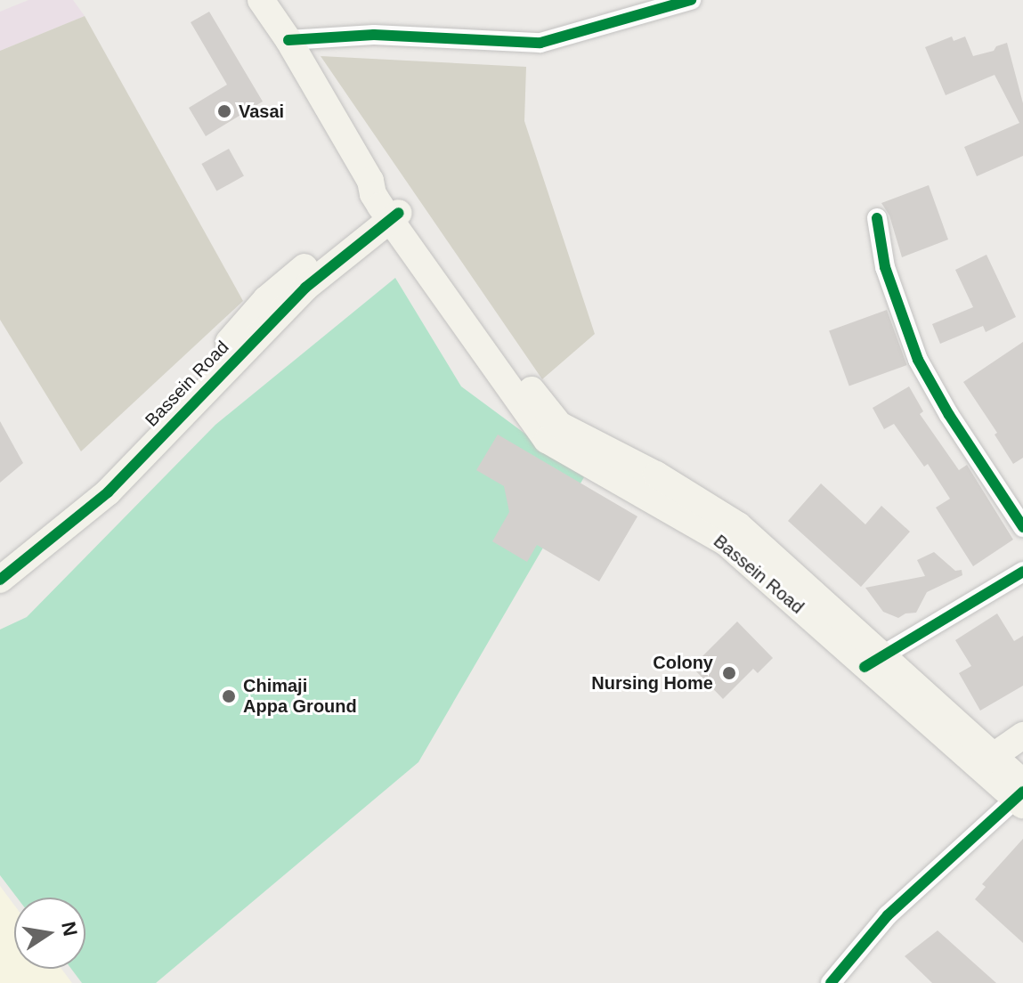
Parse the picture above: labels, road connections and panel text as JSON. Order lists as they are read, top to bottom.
{
  "streets": {
    "street": ["Bassein Road"]
  },
  "places": ["Vasai", "Colony Nursing Home", "Chimaji Appa Ground"],
  "north": "right"
}
